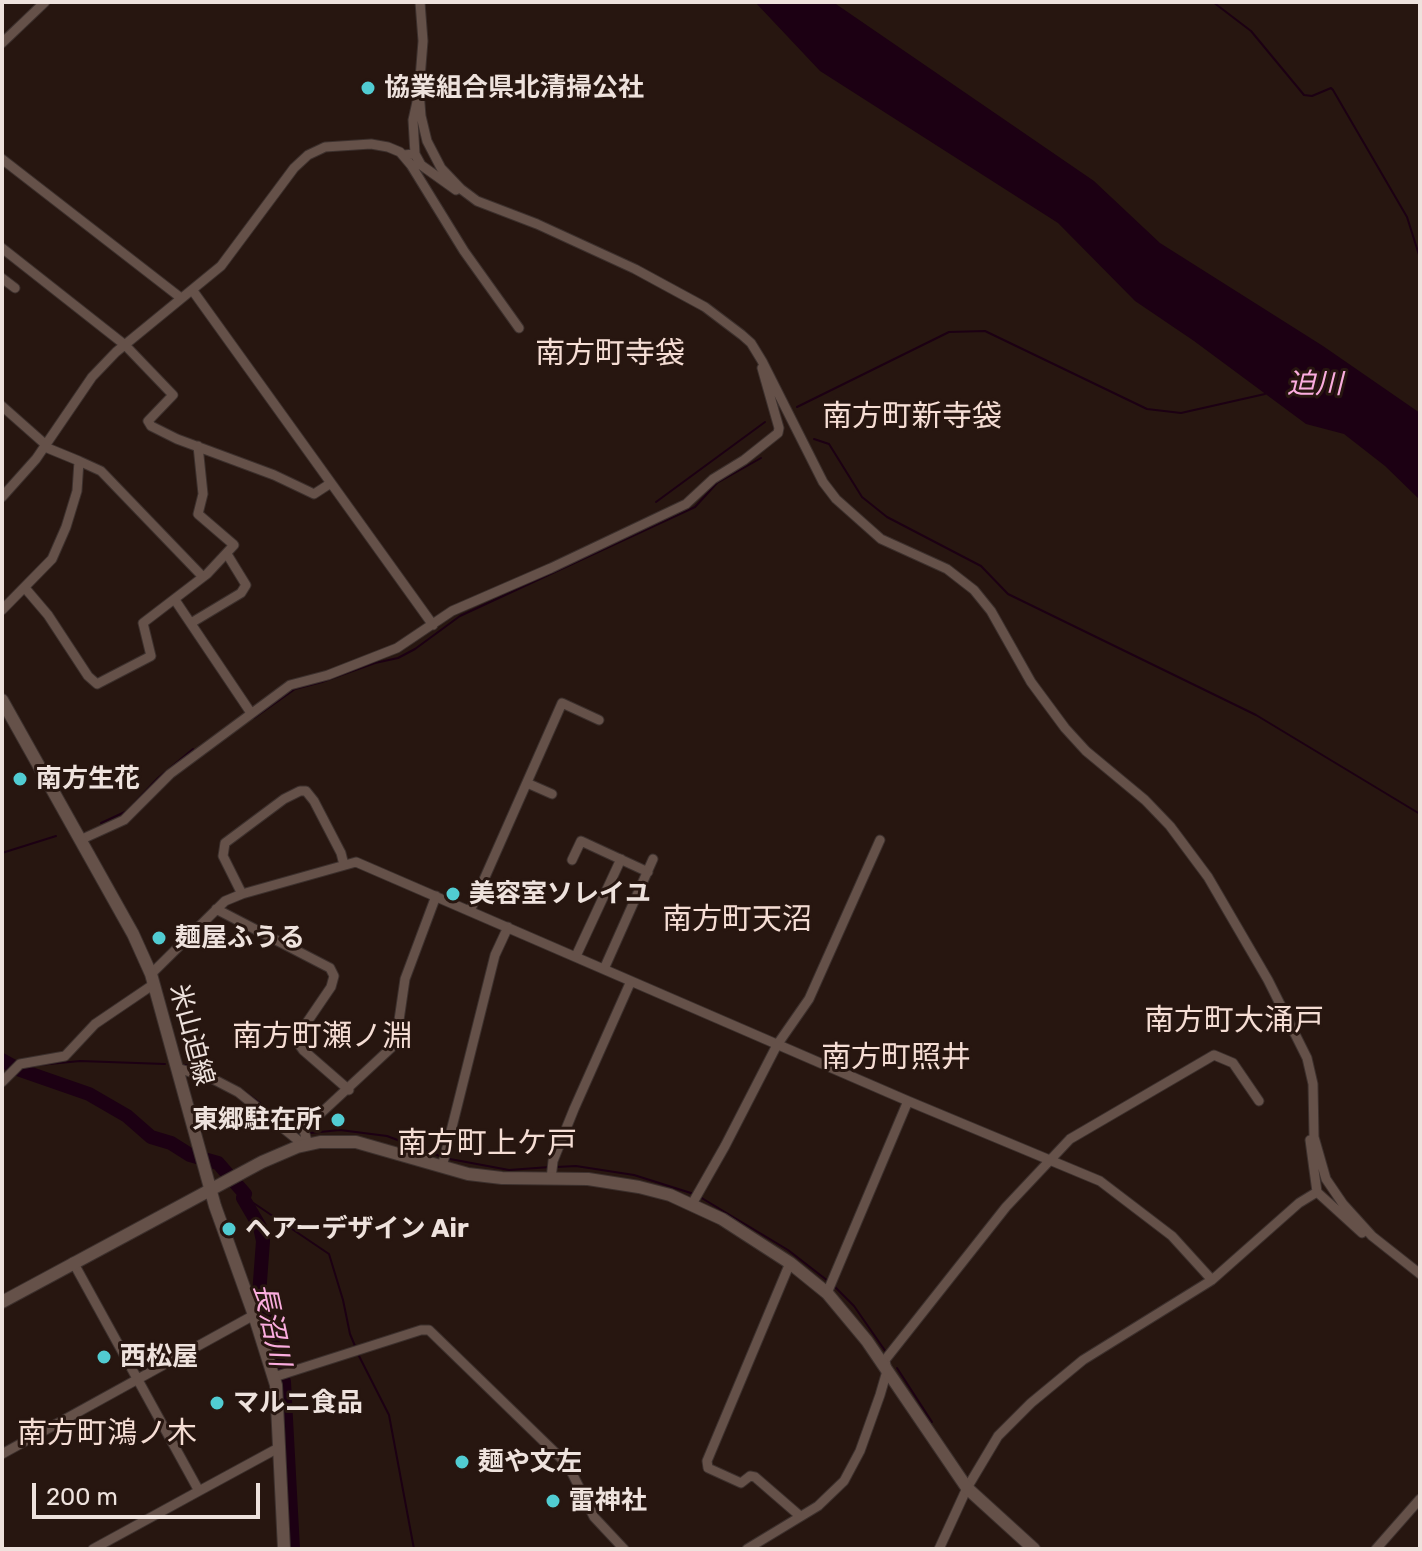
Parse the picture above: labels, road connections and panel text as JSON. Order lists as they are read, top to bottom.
{
  "streets": {
    "street": ["米山迫線"]
  },
  "districts": [
    "南方町寺袋",
    "南方町新寺袋",
    "南方町天沼",
    "南方町大涌戸",
    "南方町瀬ノ淵",
    "南方町照井",
    "南方町上ケ戸",
    "南方町鴻ノ木"
  ],
  "water": ["迫川", "長沼川"],
  "places": [
    "協業組合県北清掃公社",
    "南方生花",
    "美容室ソレイユ",
    "麺屋ふうる",
    "東郷駐在所",
    "ヘアーデザイン Air",
    "西松屋",
    "マルニ食品",
    "麺や文左",
    "雷神社"
  ],
  "scale_bar": "200 m"
}
